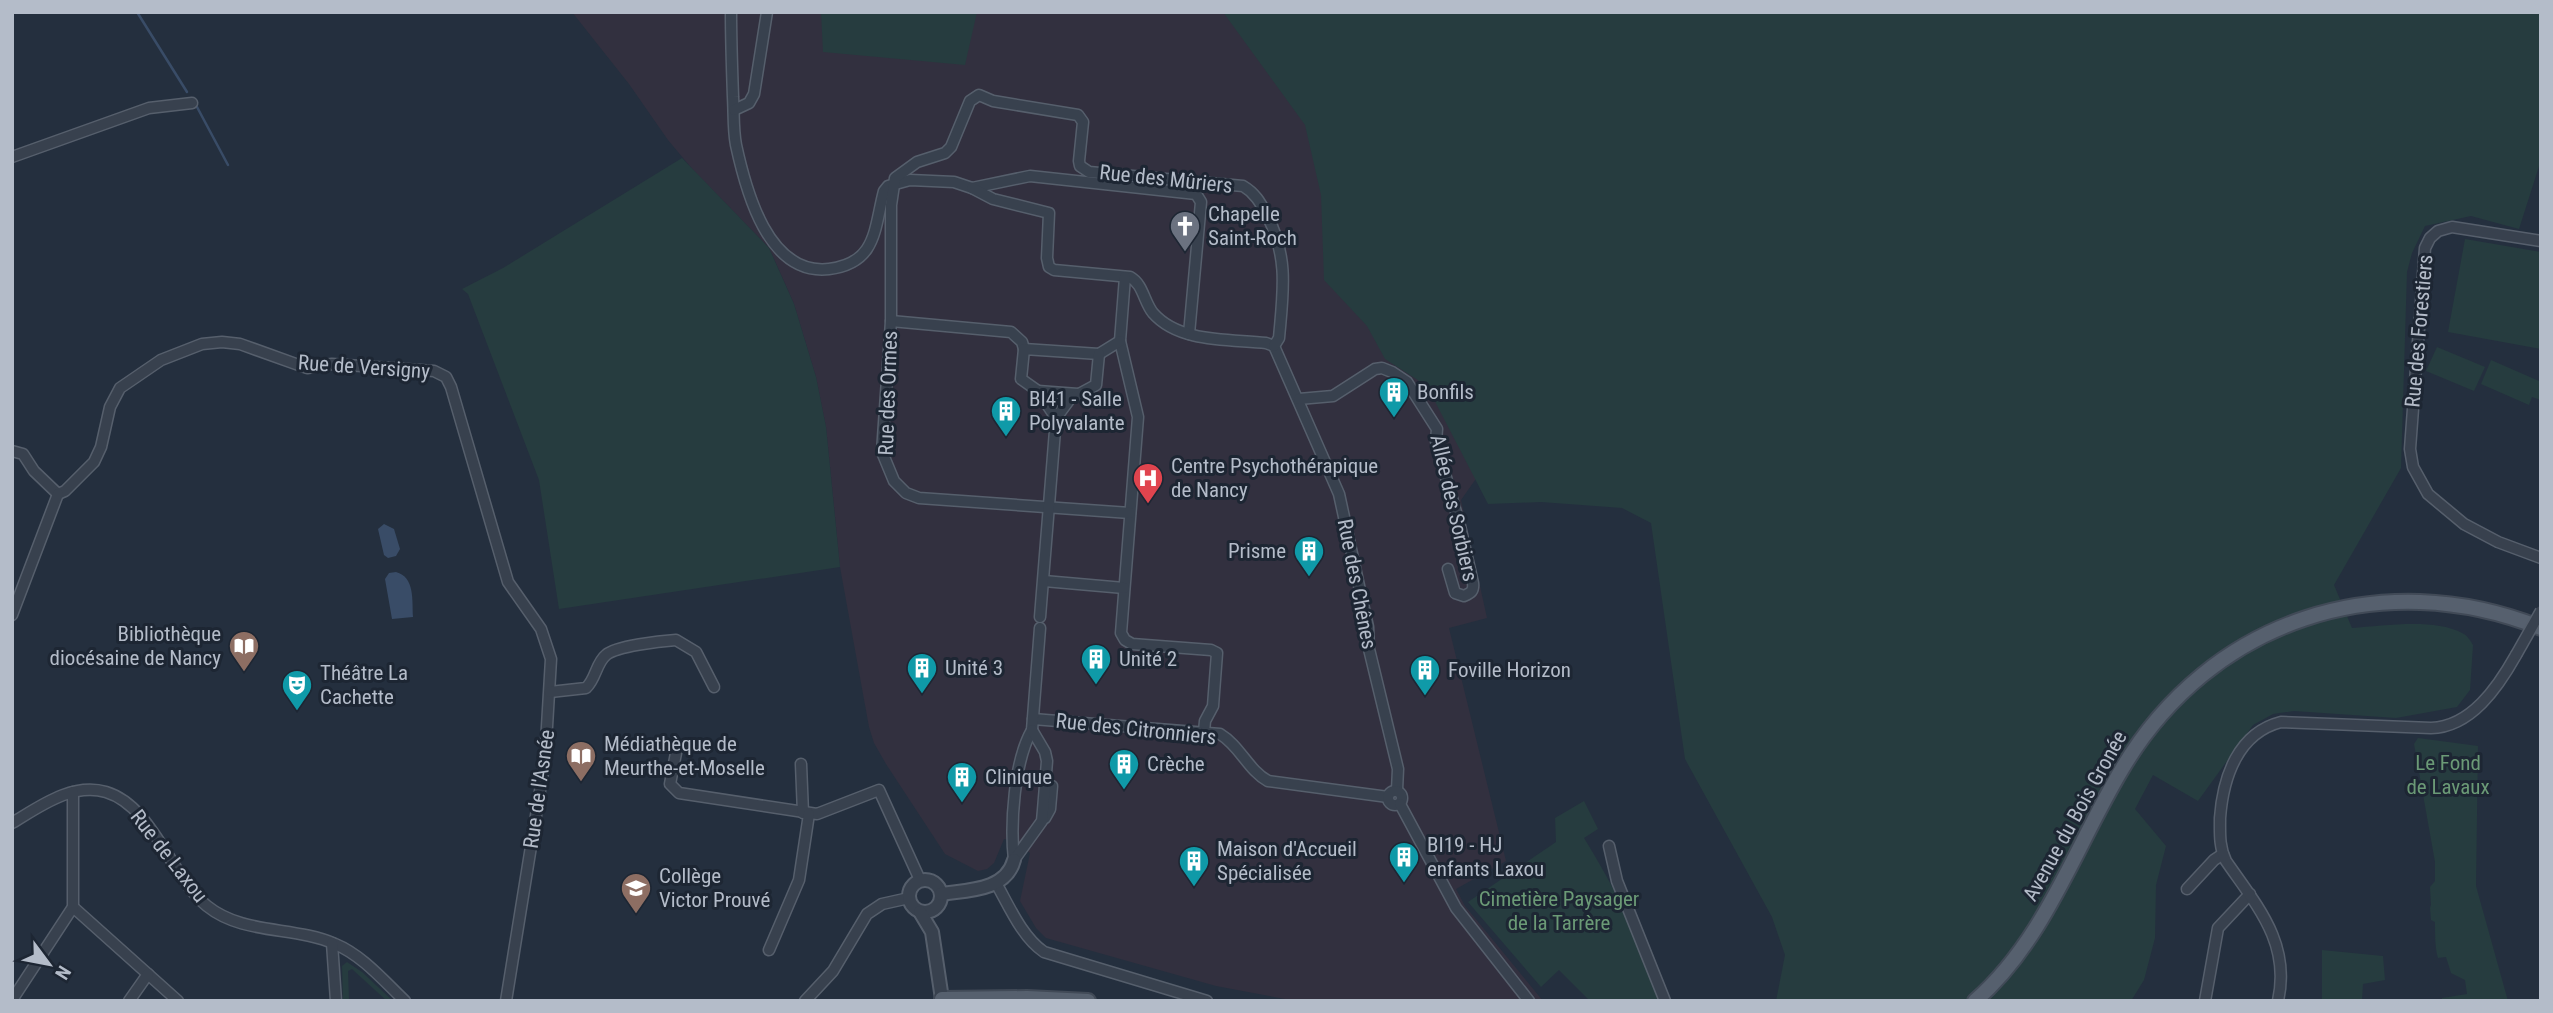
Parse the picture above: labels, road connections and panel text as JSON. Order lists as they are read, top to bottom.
{
  "streets": {
    "main road": ["Avenue du Bois Gronée"],
    "street": [
      "Rue des Mûriers",
      "Rue des Forestiers",
      "Rue de Versigny",
      "Rue des Ormes",
      "Allée des Sorbiers",
      "Rue des Chênes",
      "Rue des Citronniers",
      "Rue de l'Asnée",
      "Rue de Laxou"
    ]
  },
  "crossings": [
    ["Rue des Mûriers", "Rue des Ormes"],
    ["Rue des Mûriers", "Rue des Chênes"],
    ["Rue de Versigny", "Rue de l'Asnée"],
    ["Allée des Sorbiers", "Rue des Chênes"],
    ["Rue des Chênes", "Rue des Citronniers"]
  ],
  "parks": ["Le Fond de Lavaux", "Cimetière Paysager de la Tarrère"],
  "places": {
    "church": ["Chapelle Saint-Roch"],
    "building": [
      "Bonfils",
      "BI41 - Salle Polyvalante",
      "Prisme",
      "Unité 2",
      "Unité 3",
      "Foville Horizon",
      "Crèche",
      "Clinique",
      "BI19 - HJ enfants Laxou",
      "Maison d'Accueil Spécialisée"
    ],
    "hospital": ["Centre Psychothérapique de Nancy"],
    "library": ["Bibliothèque diocésaine de Nancy", "Médiathèque de Meurthe-et-Moselle"],
    "theatre": ["Théâtre La Cachette"],
    "school or university": ["Collège Victor Prouvé"]
  },
  "north": "bottom right"
}
